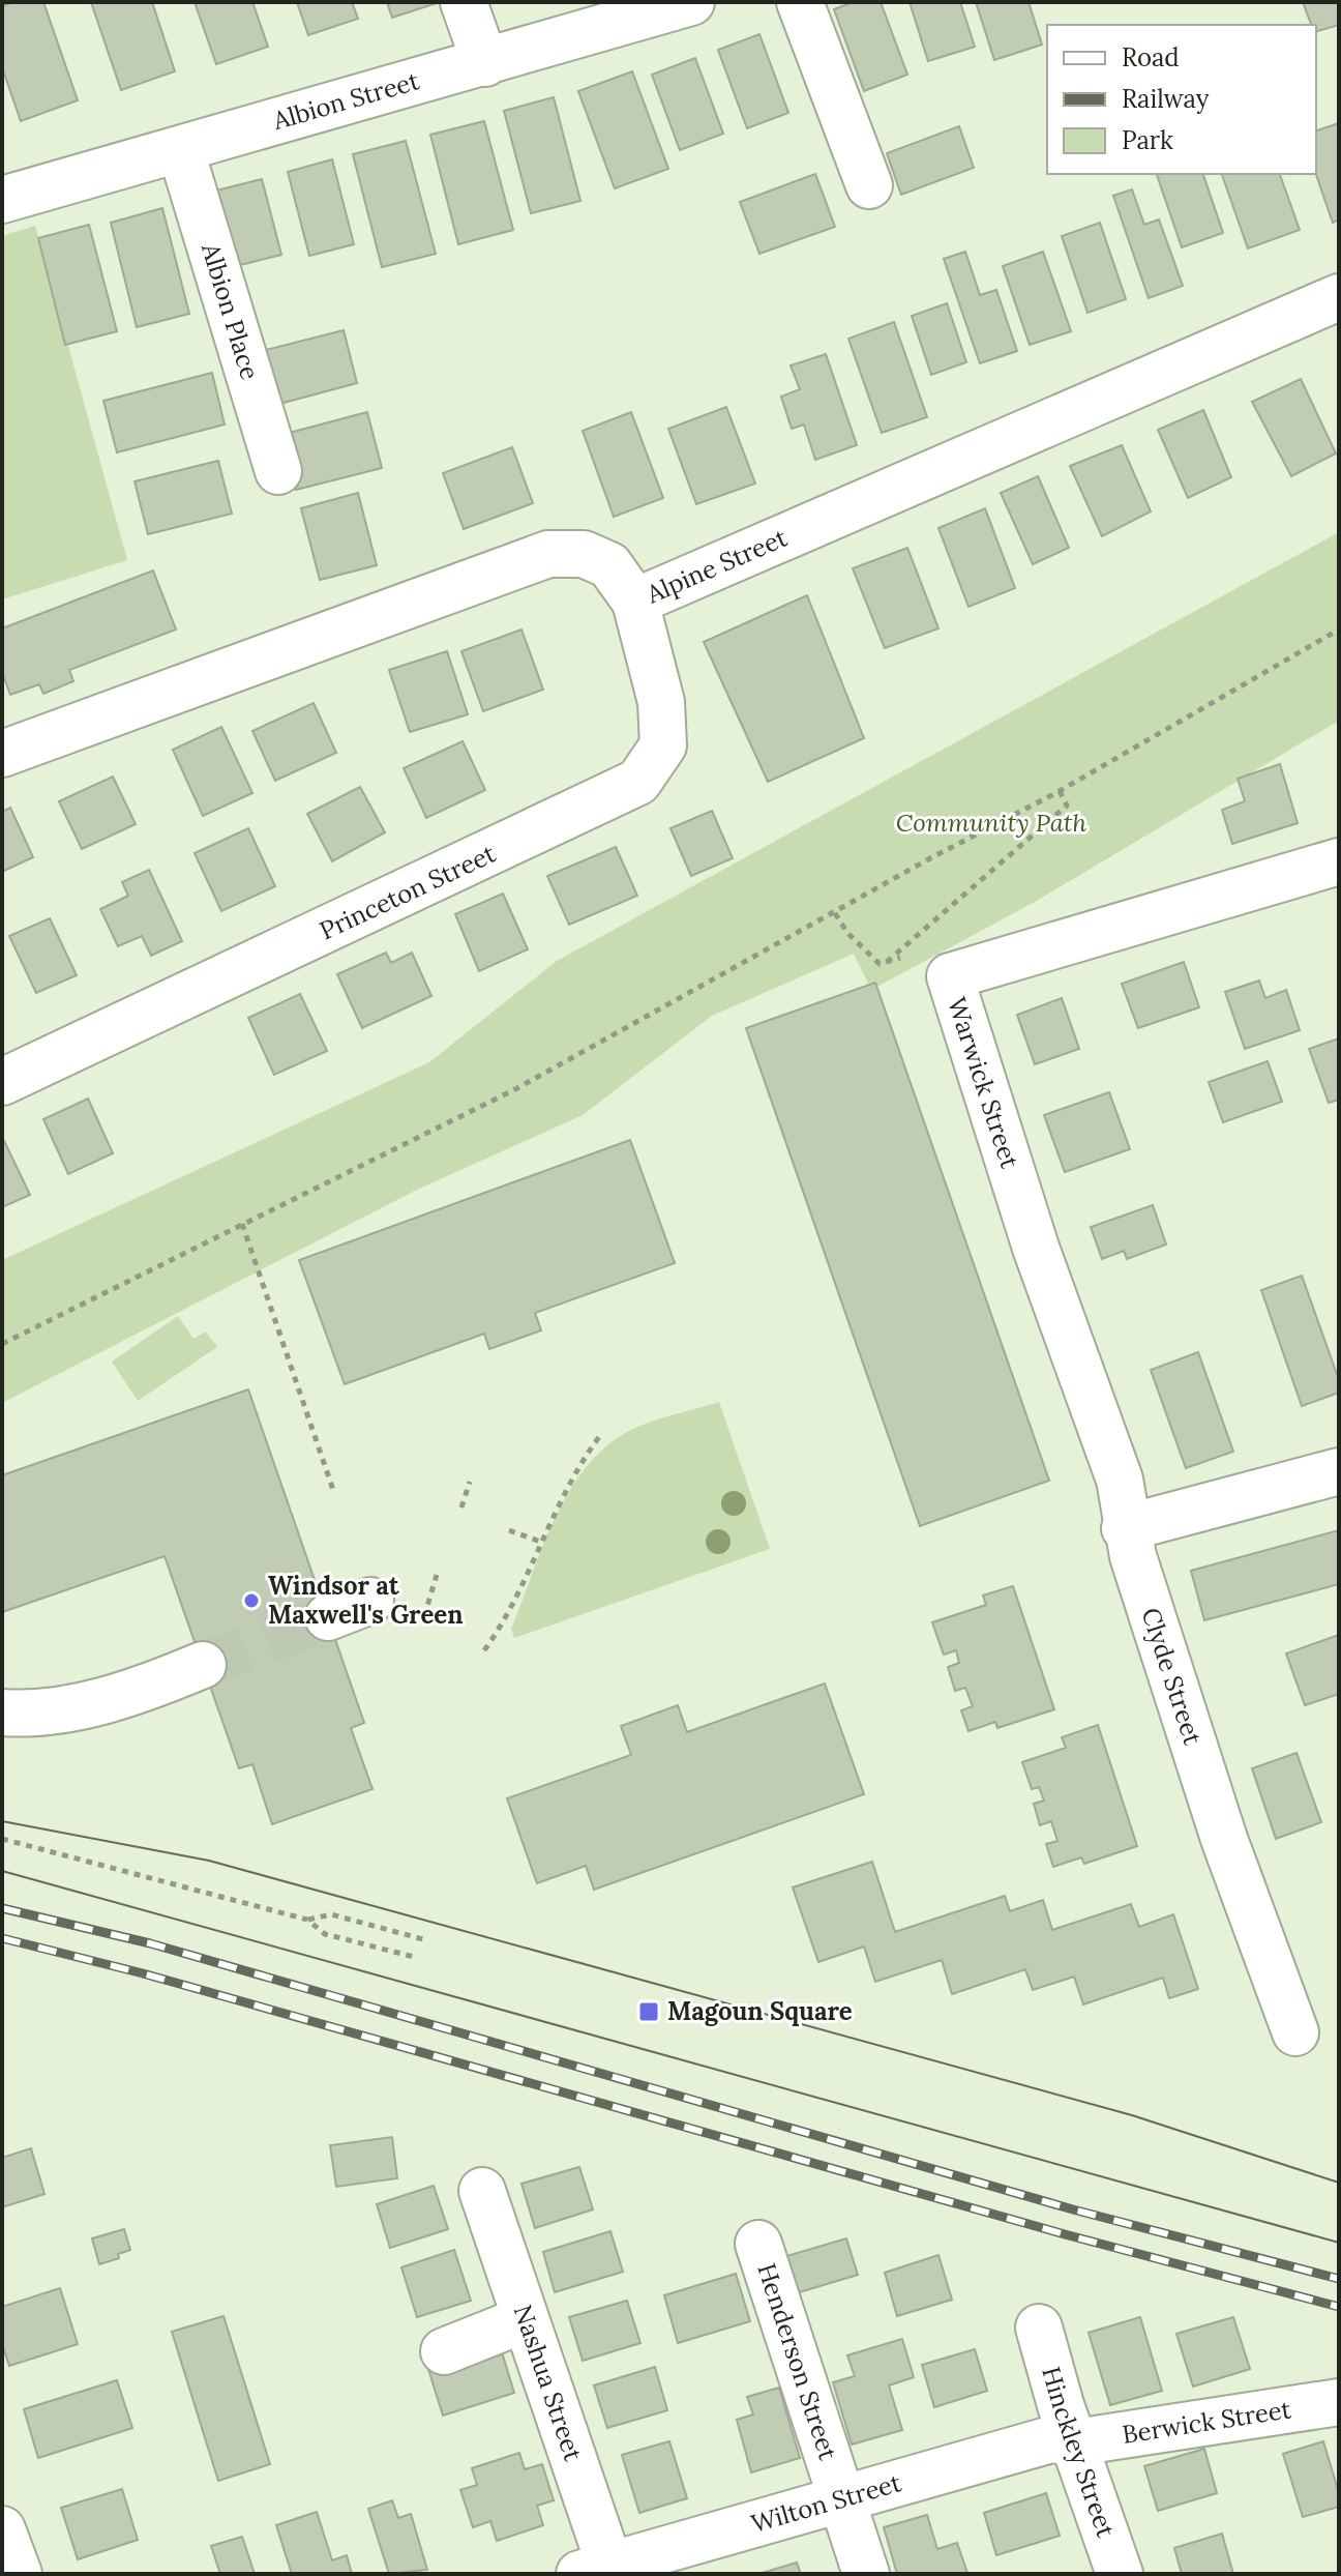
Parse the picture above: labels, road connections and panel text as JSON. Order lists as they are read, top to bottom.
{
  "streets": {
    "street": [
      "Albion Street",
      "Albion Place",
      "Alpine Street",
      "Princeton Street",
      "Warwick Street",
      "Clyde Street",
      "Henderson Street",
      "Nashua Street",
      "Berwick Street",
      "Hinckley Street",
      "Wilton Street"
    ]
  },
  "crossings": [
    ["Albion Street", "Albion Place"],
    ["Alpine Street", "Princeton Street"],
    ["Warwick Street", "Clyde Street"],
    ["Henderson Street", "Wilton Street"],
    ["Nashua Street", "Wilton Street"],
    ["Berwick Street", "Hinckley Street"],
    ["Berwick Street", "Wilton Street"],
    ["Hinckley Street", "Wilton Street"]
  ],
  "parks": ["Community Path"],
  "places": {
    "other": ["Windsor at Maxwell's Green"],
    "transit": ["Magoun Square"]
  },
  "legend": ["Road", "Railway", "Park"]
}
